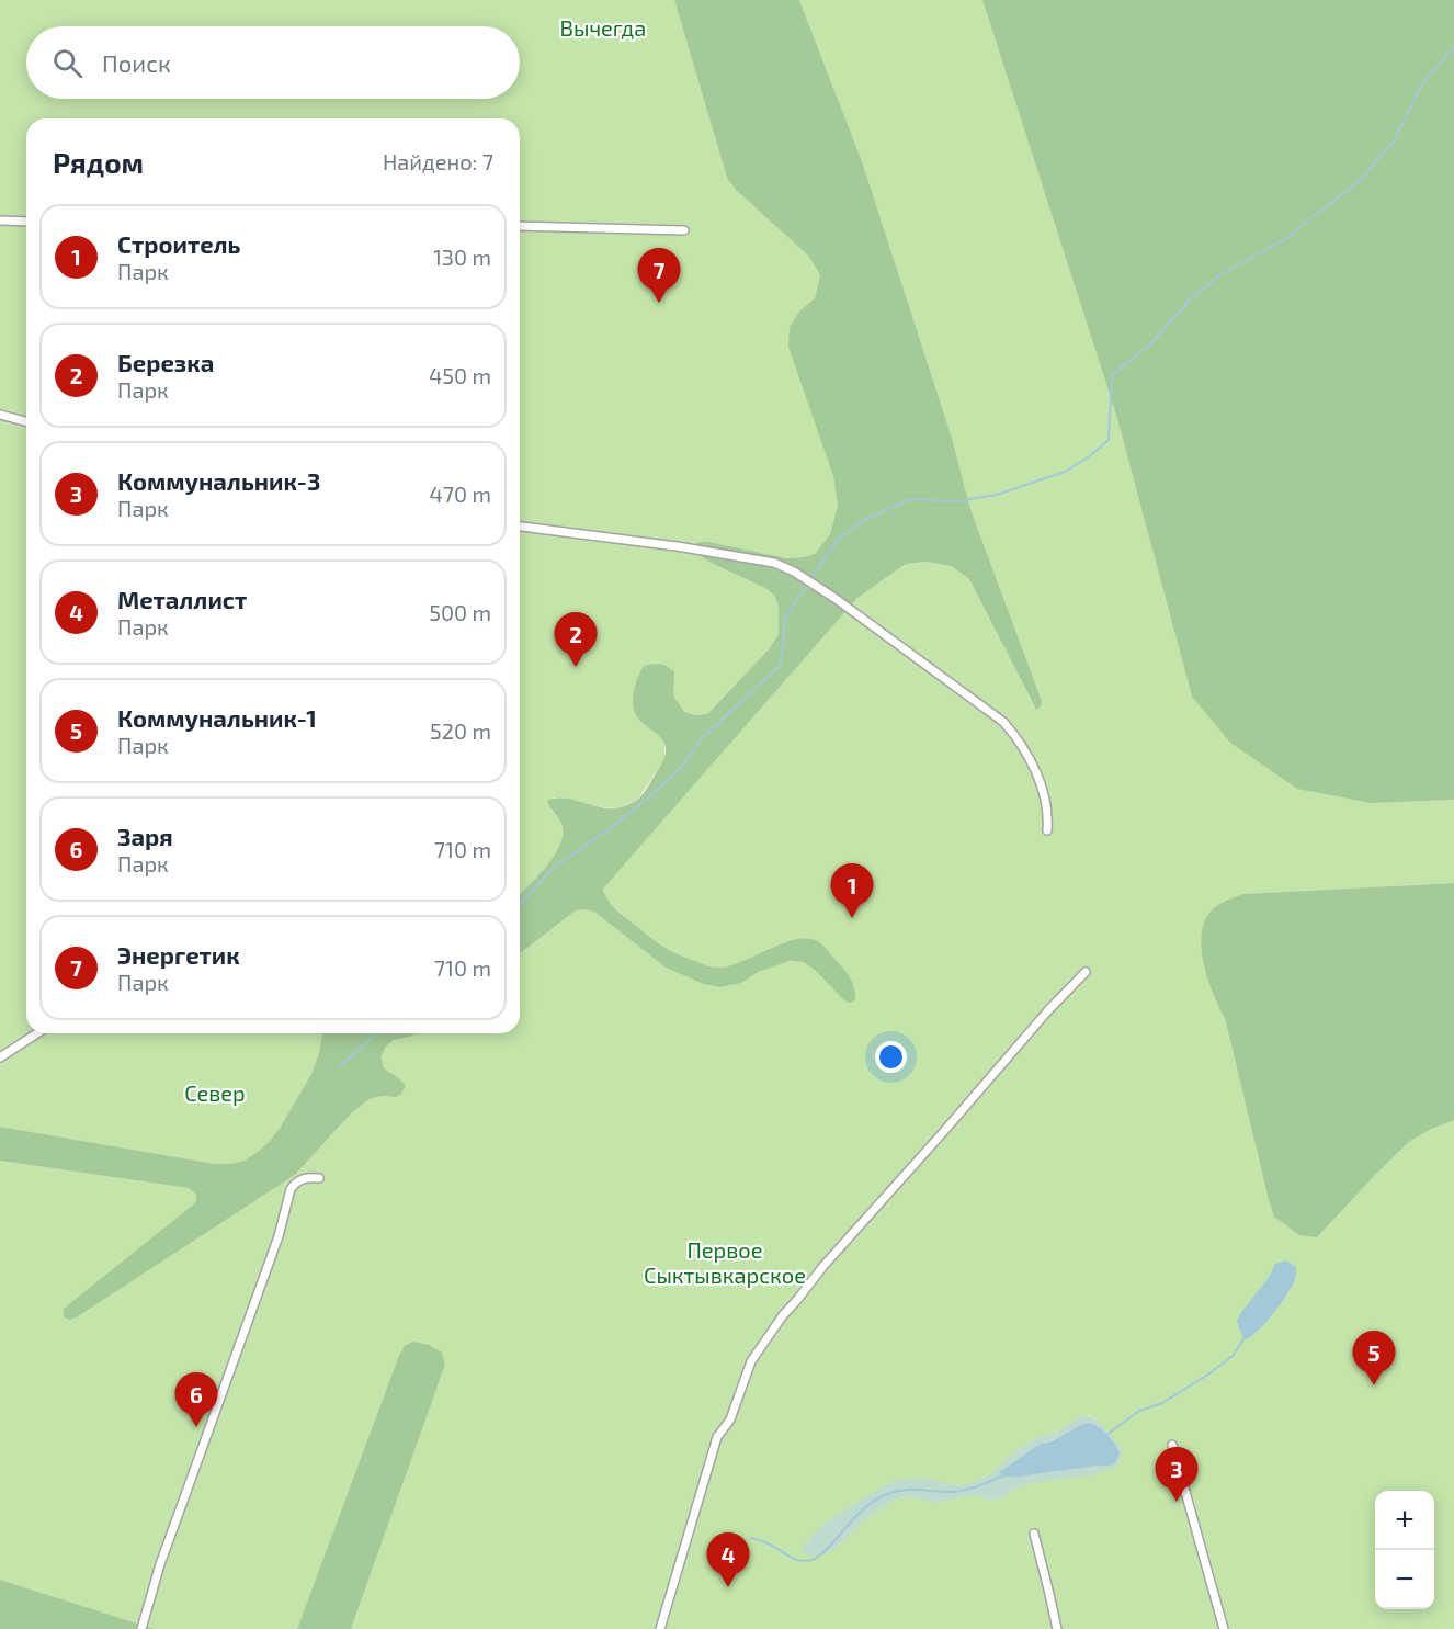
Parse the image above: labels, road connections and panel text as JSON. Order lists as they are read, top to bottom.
{
  "parks": ["Вычегда", "Север", "Первое Сыктывкарское"],
  "page": {
    "search": "Поиск",
    "heading": ["Рядом", "Найдено: 7"],
    "list": [
      {
        "mark": "1",
        "name": "Строитель",
        "note": "Парк",
        "value": "130 m"
      },
      {
        "mark": "2",
        "name": "Березка",
        "note": "Парк",
        "value": "450 m"
      },
      {
        "mark": "3",
        "name": "Коммунальник-3",
        "note": "Парк",
        "value": "470 m"
      },
      {
        "mark": "4",
        "name": "Металлист",
        "note": "Парк",
        "value": "500 m"
      },
      {
        "mark": "5",
        "name": "Коммунальник-1",
        "note": "Парк",
        "value": "520 m"
      },
      {
        "mark": "6",
        "name": "Заря",
        "note": "Парк",
        "value": "710 m"
      },
      {
        "mark": "7",
        "name": "Энергетик",
        "note": "Парк",
        "value": "710 m"
      }
    ],
    "pins": [
      "7",
      "2",
      "1",
      "5",
      "6",
      "3",
      "4"
    ],
    "map_buttons": ["+", "−"]
  }
}
